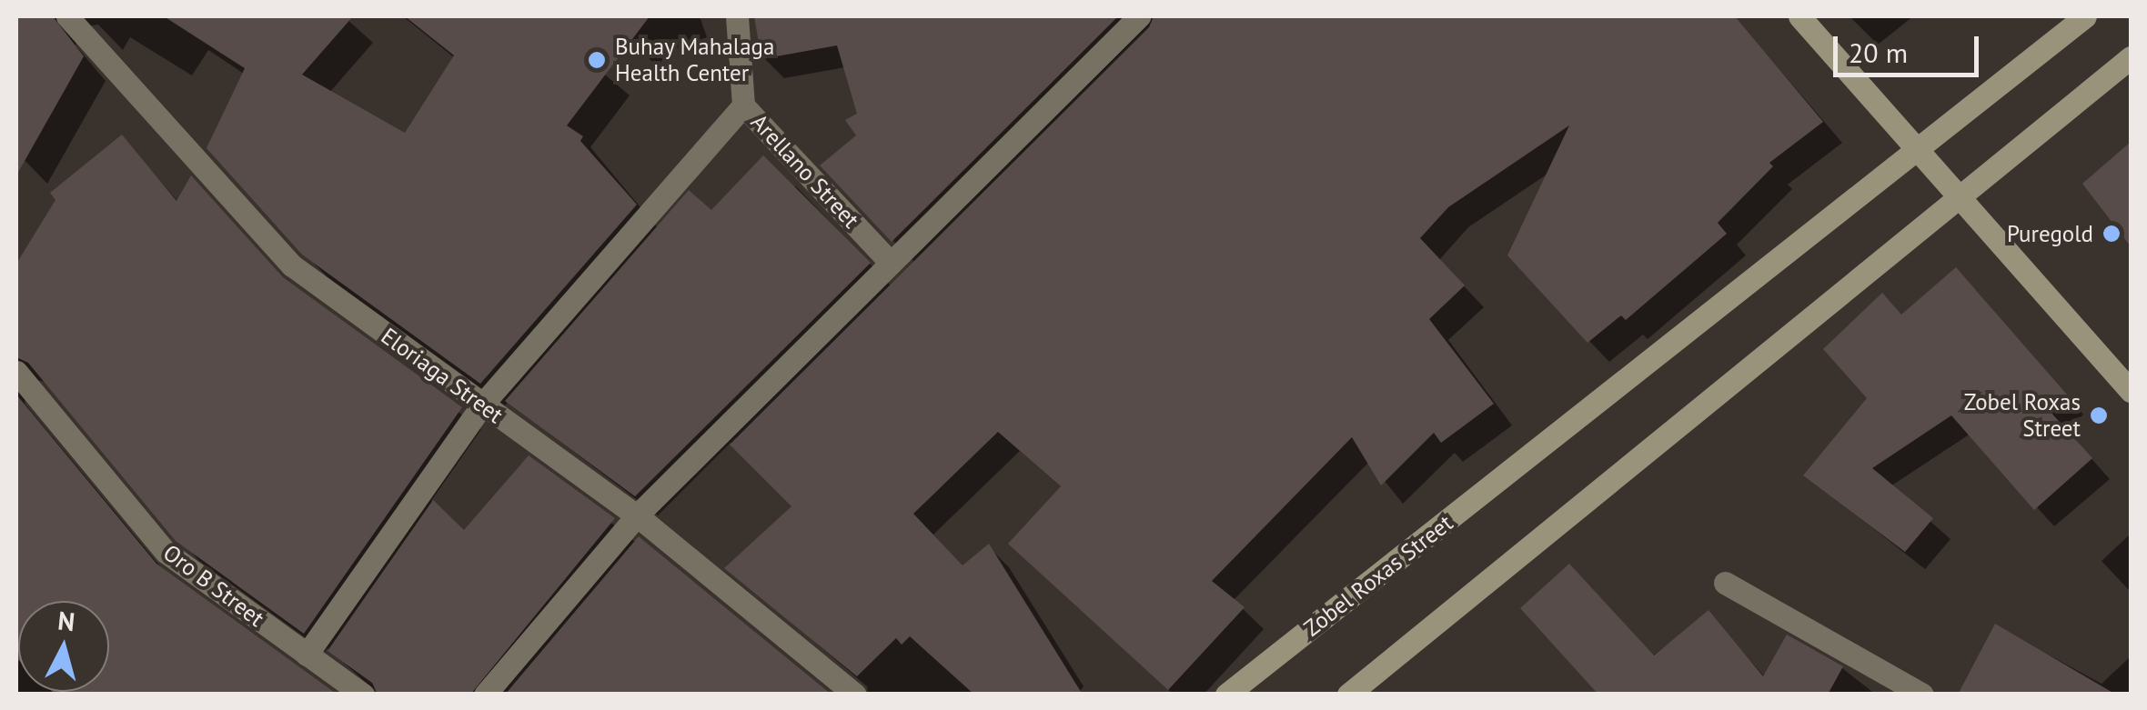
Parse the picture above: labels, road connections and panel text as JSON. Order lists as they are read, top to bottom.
{
  "streets": {
    "main road": ["Zobel Roxas Street"],
    "street": ["Arellano Street", "Eloriaga Street", "Oro B Street"]
  },
  "places": ["Buhay Mahalaga Health Center", "Puregold", "Zobel Roxas Street"],
  "scale_bar": "20 m",
  "north": "top"
}
